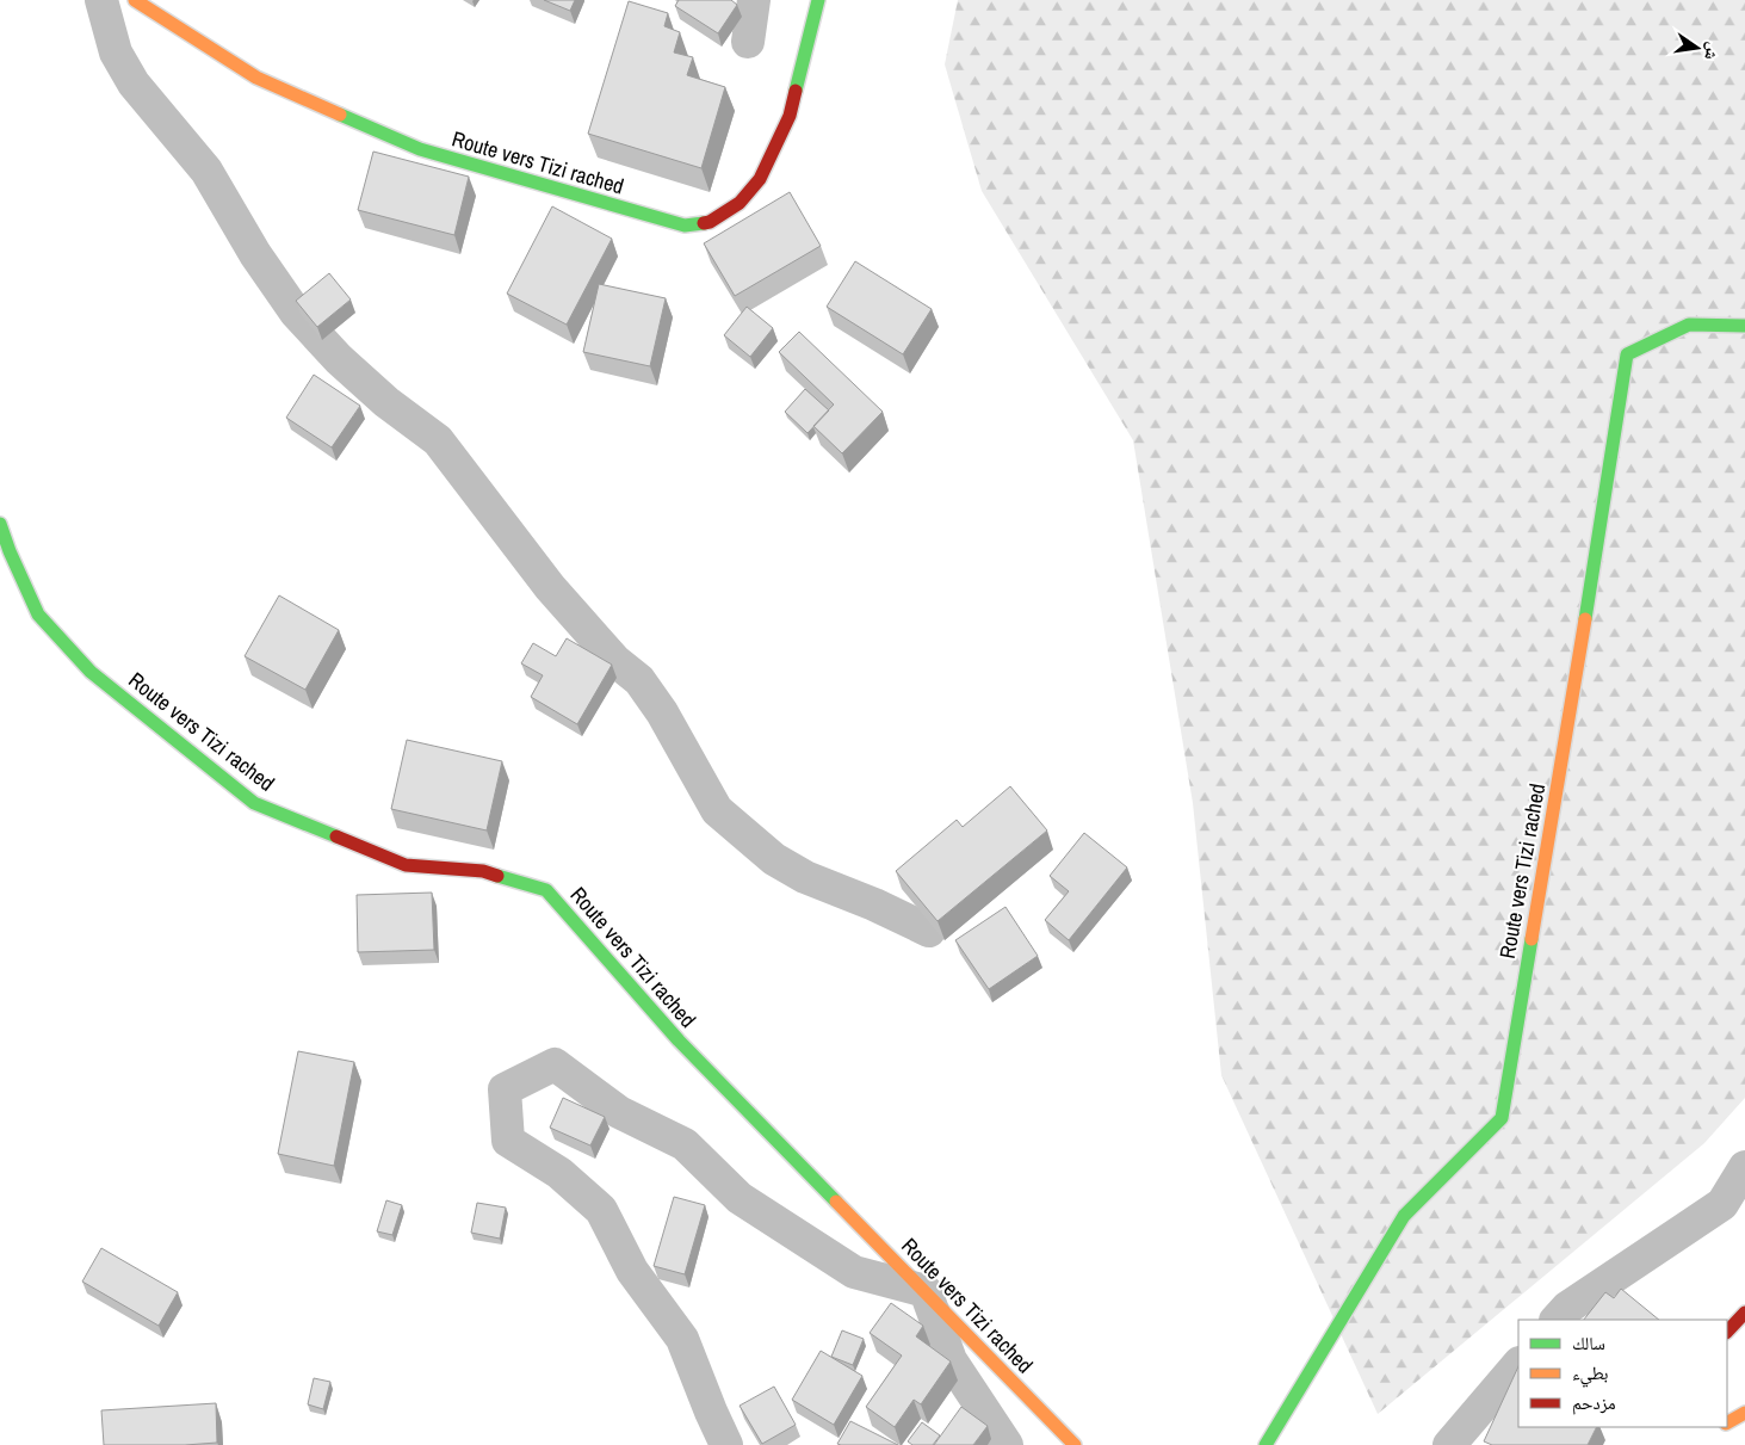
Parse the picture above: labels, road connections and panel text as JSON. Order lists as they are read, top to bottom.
{
  "streets": {
    "main road": ["Route vers Tizi rached"]
  },
  "legend": ["سالك", "بطيء", "مزدحم"],
  "north": "right"
}
